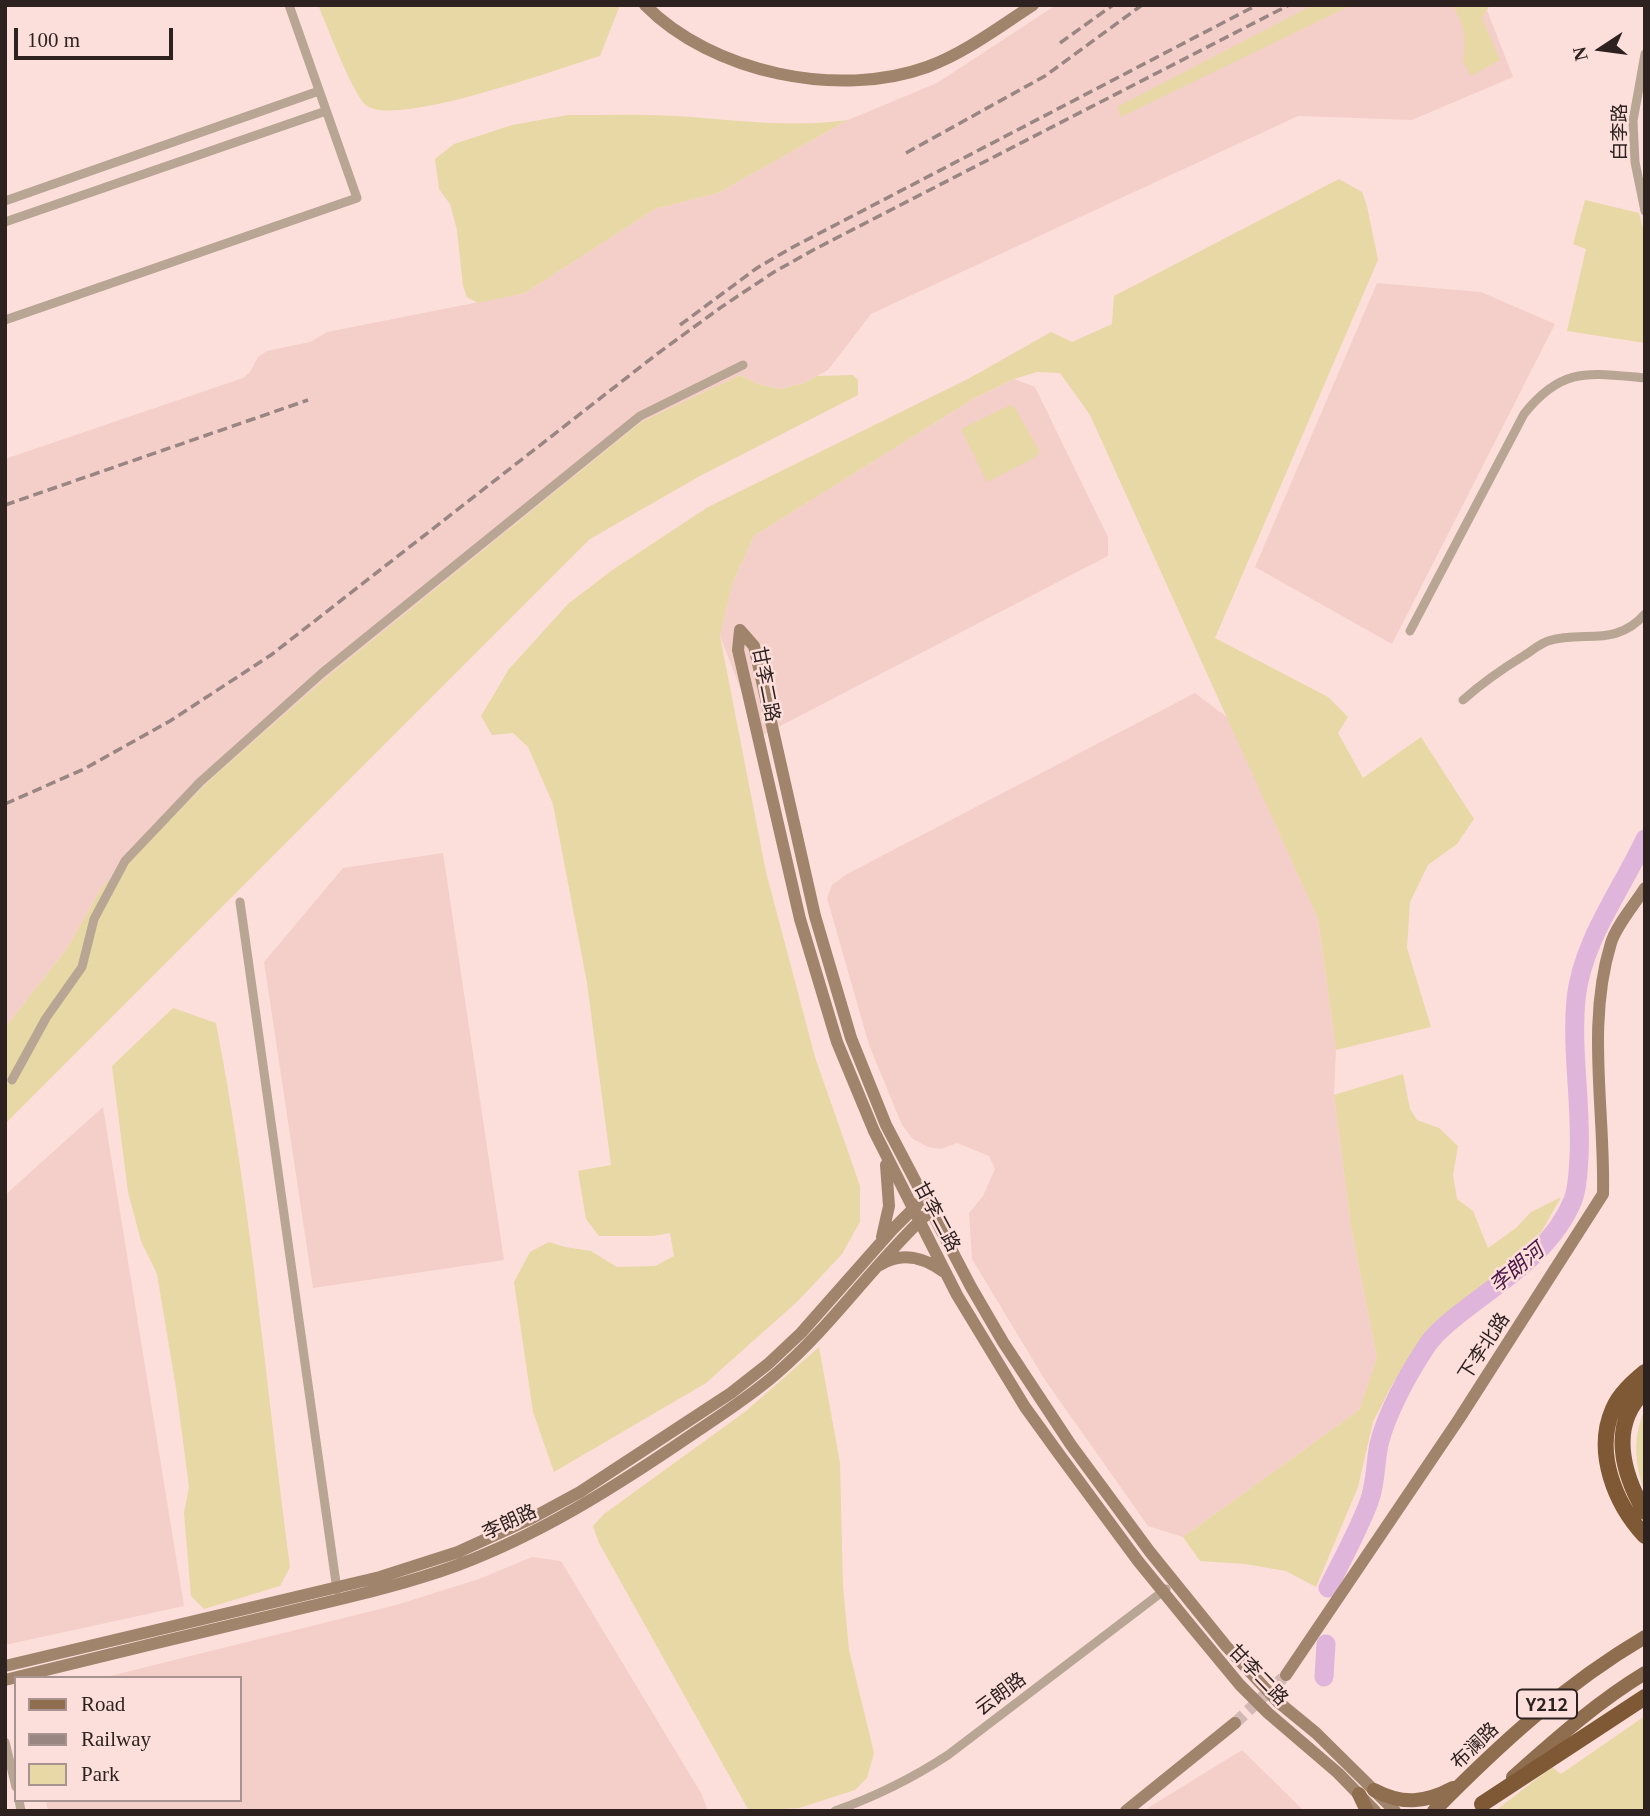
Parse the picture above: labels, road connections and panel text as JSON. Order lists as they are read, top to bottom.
{
  "streets": {
    "main road": ["Y212", "布澜路"],
    "street": [
      "白李路",
      "甘李二路",
      "下李北路",
      "李朗路",
      "云朗路"
    ]
  },
  "crossings": [
    ["甘李二路", "李朗路"],
    ["甘李二路", "云朗路"]
  ],
  "water": ["李朗河"],
  "legend": ["Road", "Railway", "Park"],
  "scale_bar": "100 m",
  "north": "left"
}
